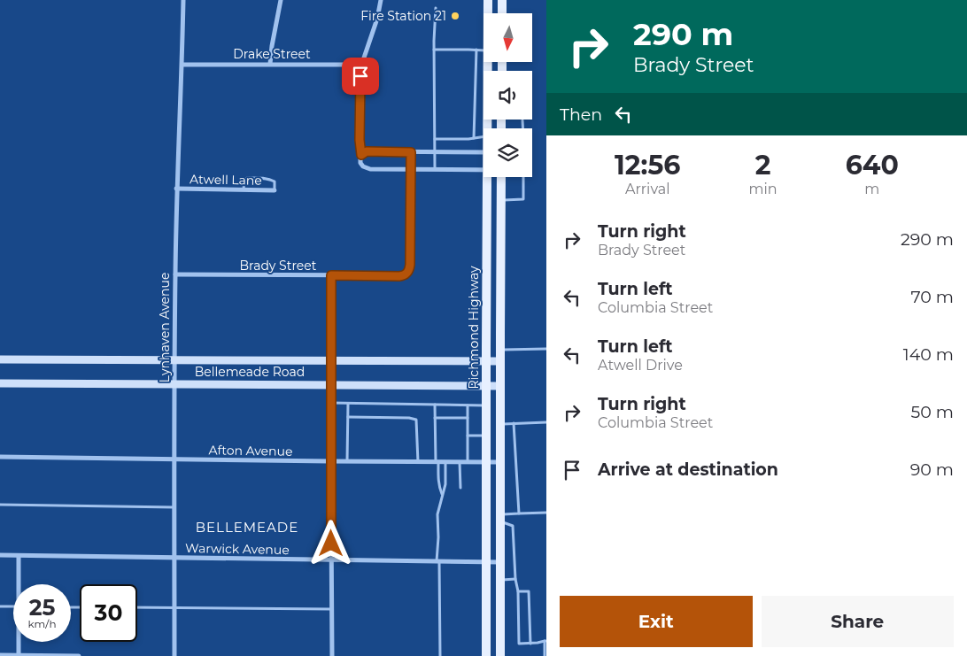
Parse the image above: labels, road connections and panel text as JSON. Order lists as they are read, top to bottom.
{
  "streets": {
    "main road": ["Richmond Highway", "Bellemeade Road"],
    "street": [
      "Drake Street",
      "Atwell Lane",
      "Brady Street",
      "Lynhaven Avenue",
      "Afton Avenue",
      "Warwick Avenue"
    ]
  },
  "crossings": [
    ["Drake Street", "Lynhaven Avenue"],
    ["Atwell Lane", "Lynhaven Avenue"],
    ["Brady Street", "Lynhaven Avenue"],
    ["Lynhaven Avenue", "Bellemeade Road"],
    ["Lynhaven Avenue", "Afton Avenue"],
    ["Lynhaven Avenue", "Warwick Avenue"],
    ["Richmond Highway", "Bellemeade Road"],
    ["Richmond Highway", "Afton Avenue"],
    ["Richmond Highway", "Warwick Avenue"]
  ],
  "districts": ["BELLEMEADE"],
  "places": ["Fire Station 21"],
  "north": "bottom",
  "page": {
    "turn": ["290 m", "Brady Street"],
    "then": "Then",
    "eta": [
      "12:56",
      "Arrival",
      "2",
      "min",
      "640",
      "m"
    ],
    "list": [
      {
        "name": "Turn right",
        "note": "Brady Street",
        "value": "290 m"
      },
      {
        "name": "Turn left",
        "note": "Columbia Street",
        "value": "70 m"
      },
      {
        "name": "Turn left",
        "note": "Atwell Drive",
        "value": "140 m"
      },
      {
        "name": "Turn right",
        "note": "Columbia Street",
        "value": "50 m"
      },
      {
        "name": "Arrive at destination",
        "value": "90 m"
      }
    ],
    "speed": "25 km/h",
    "limit": "30",
    "buttons": ["Exit", "Share"]
  }
}
